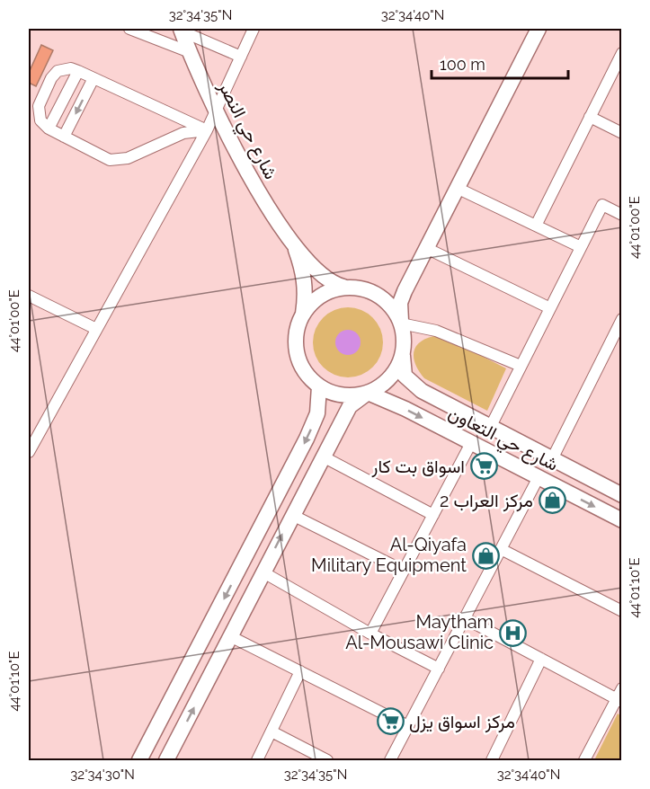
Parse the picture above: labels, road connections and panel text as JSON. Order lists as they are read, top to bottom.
{
  "streets": {
    "main road": ["شارع حي النصر", "شارع حي التعاون"]
  },
  "places": {
    "supermarket": ["اسواق بت كار", "مركز اسواق يزل"],
    "shop": ["مركز العراب 2", "Al-Qiyafa Military Equipment"],
    "hospital": ["Maytham Al-Mousawi Clinic"]
  },
  "scale_bar": "100 m",
  "coordinates": [
    "32°34'35\"N",
    "32°34'40\"N",
    "44°01'00\"E",
    "44°01'10\"E",
    "32°34'30\"N"
  ]
}
